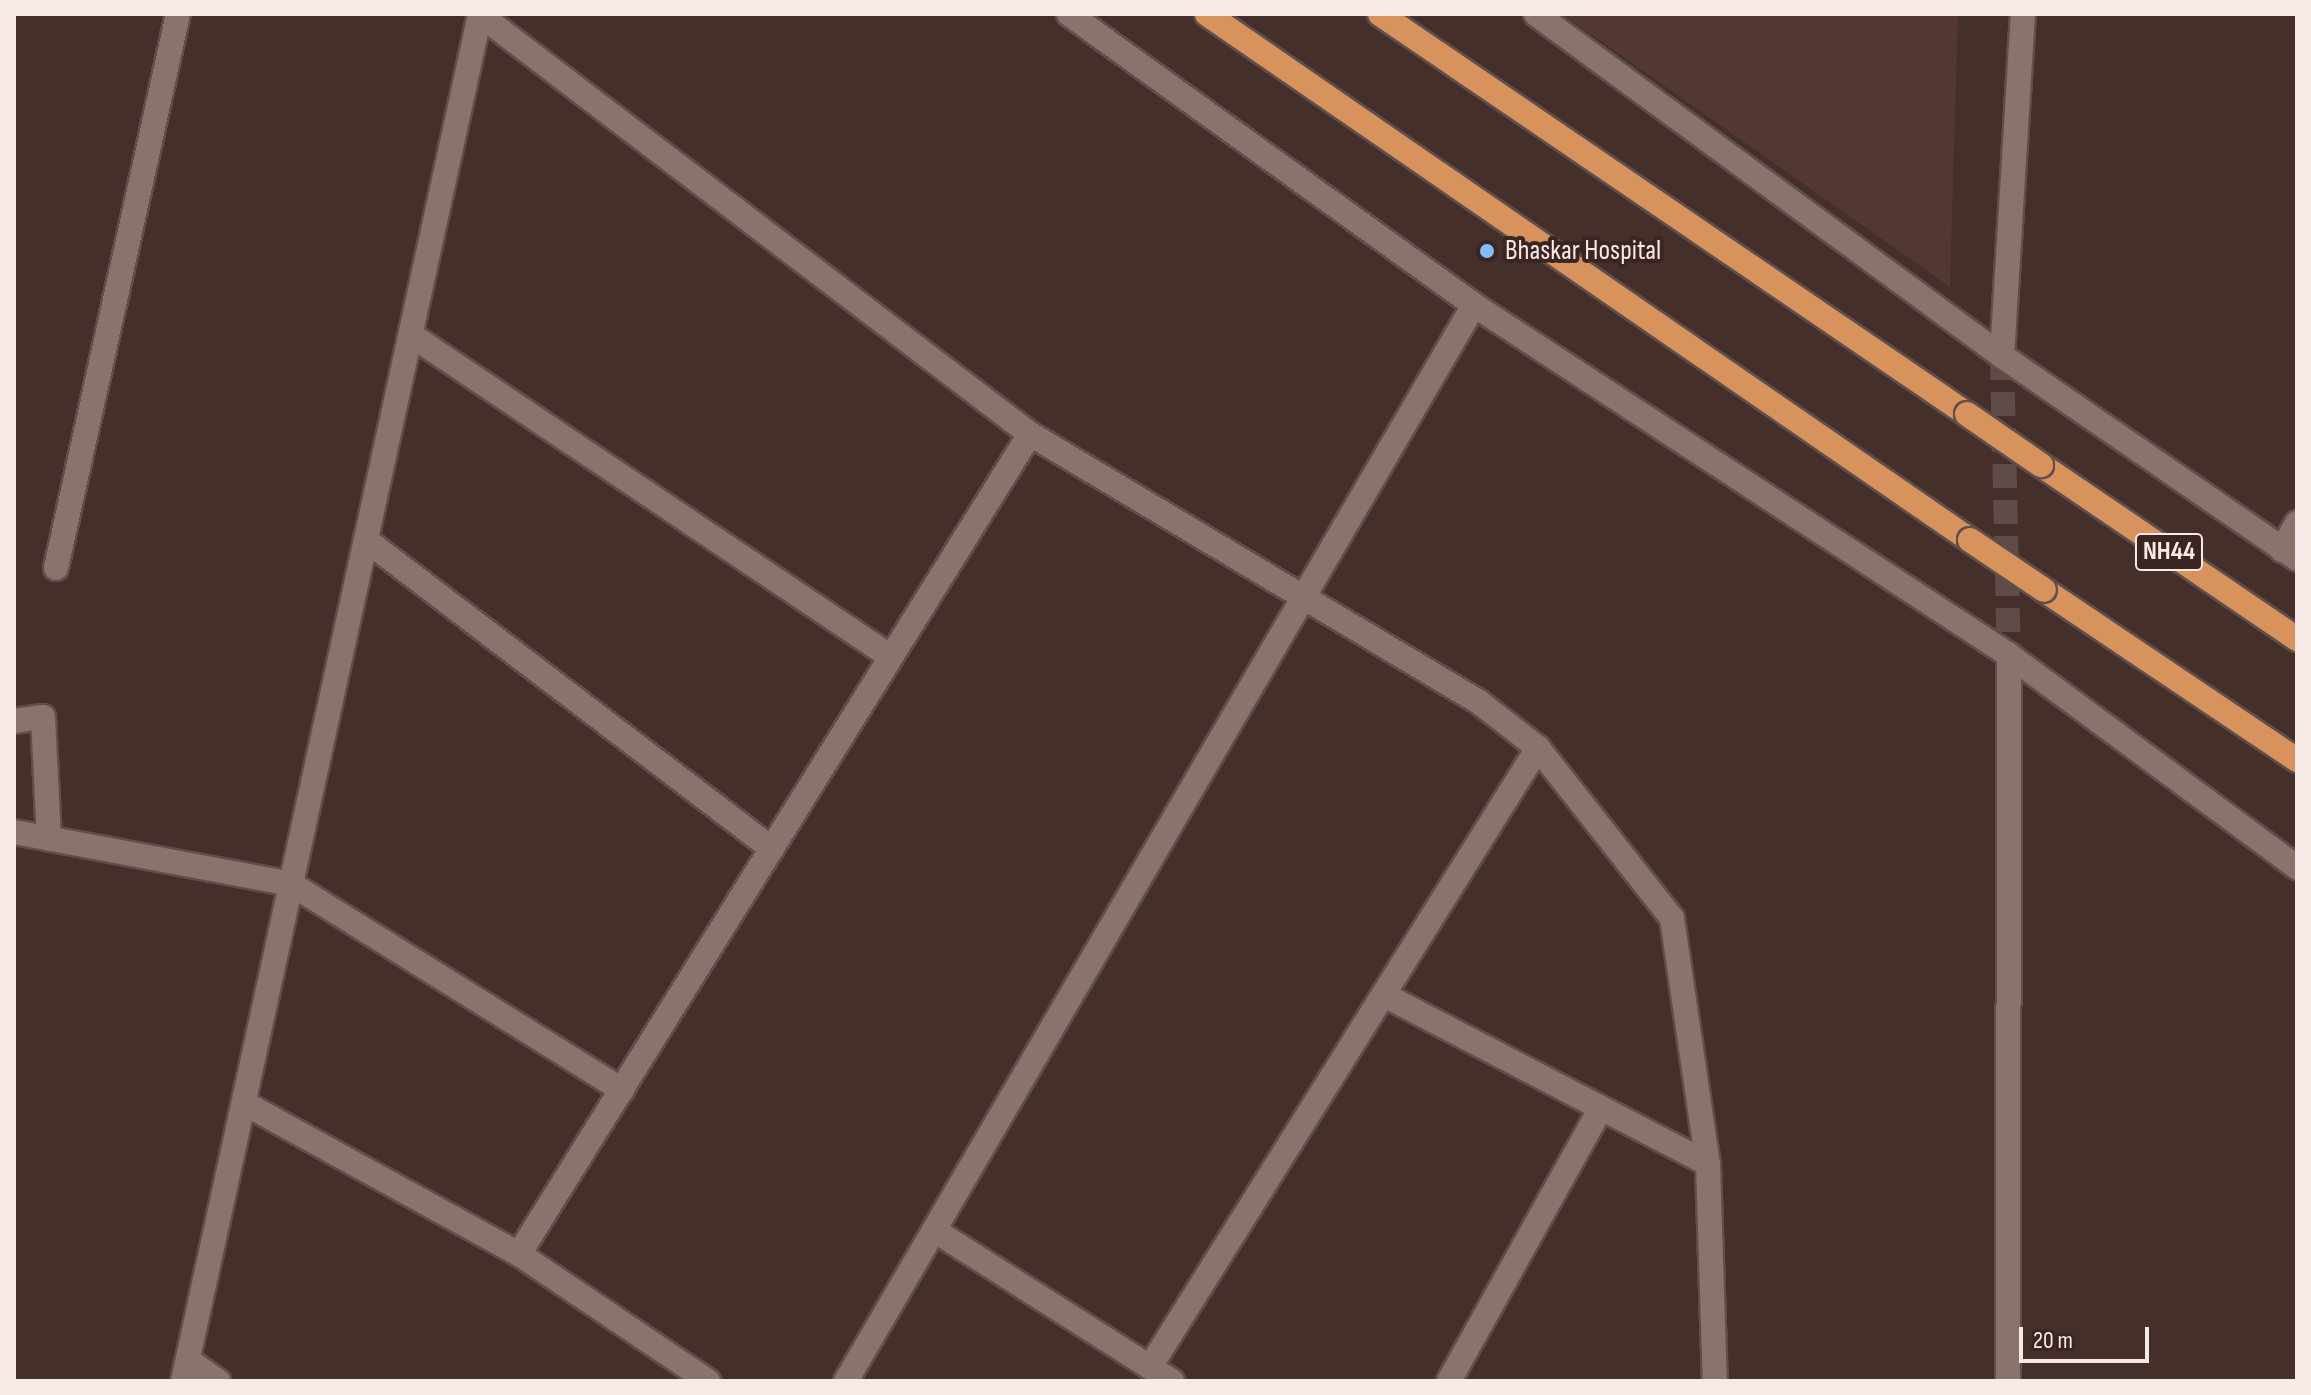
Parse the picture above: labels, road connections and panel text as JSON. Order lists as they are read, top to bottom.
{
  "streets": {
    "highway": ["NH44"]
  },
  "places": ["Bhaskar Hospital"],
  "scale_bar": "20 m"
}
